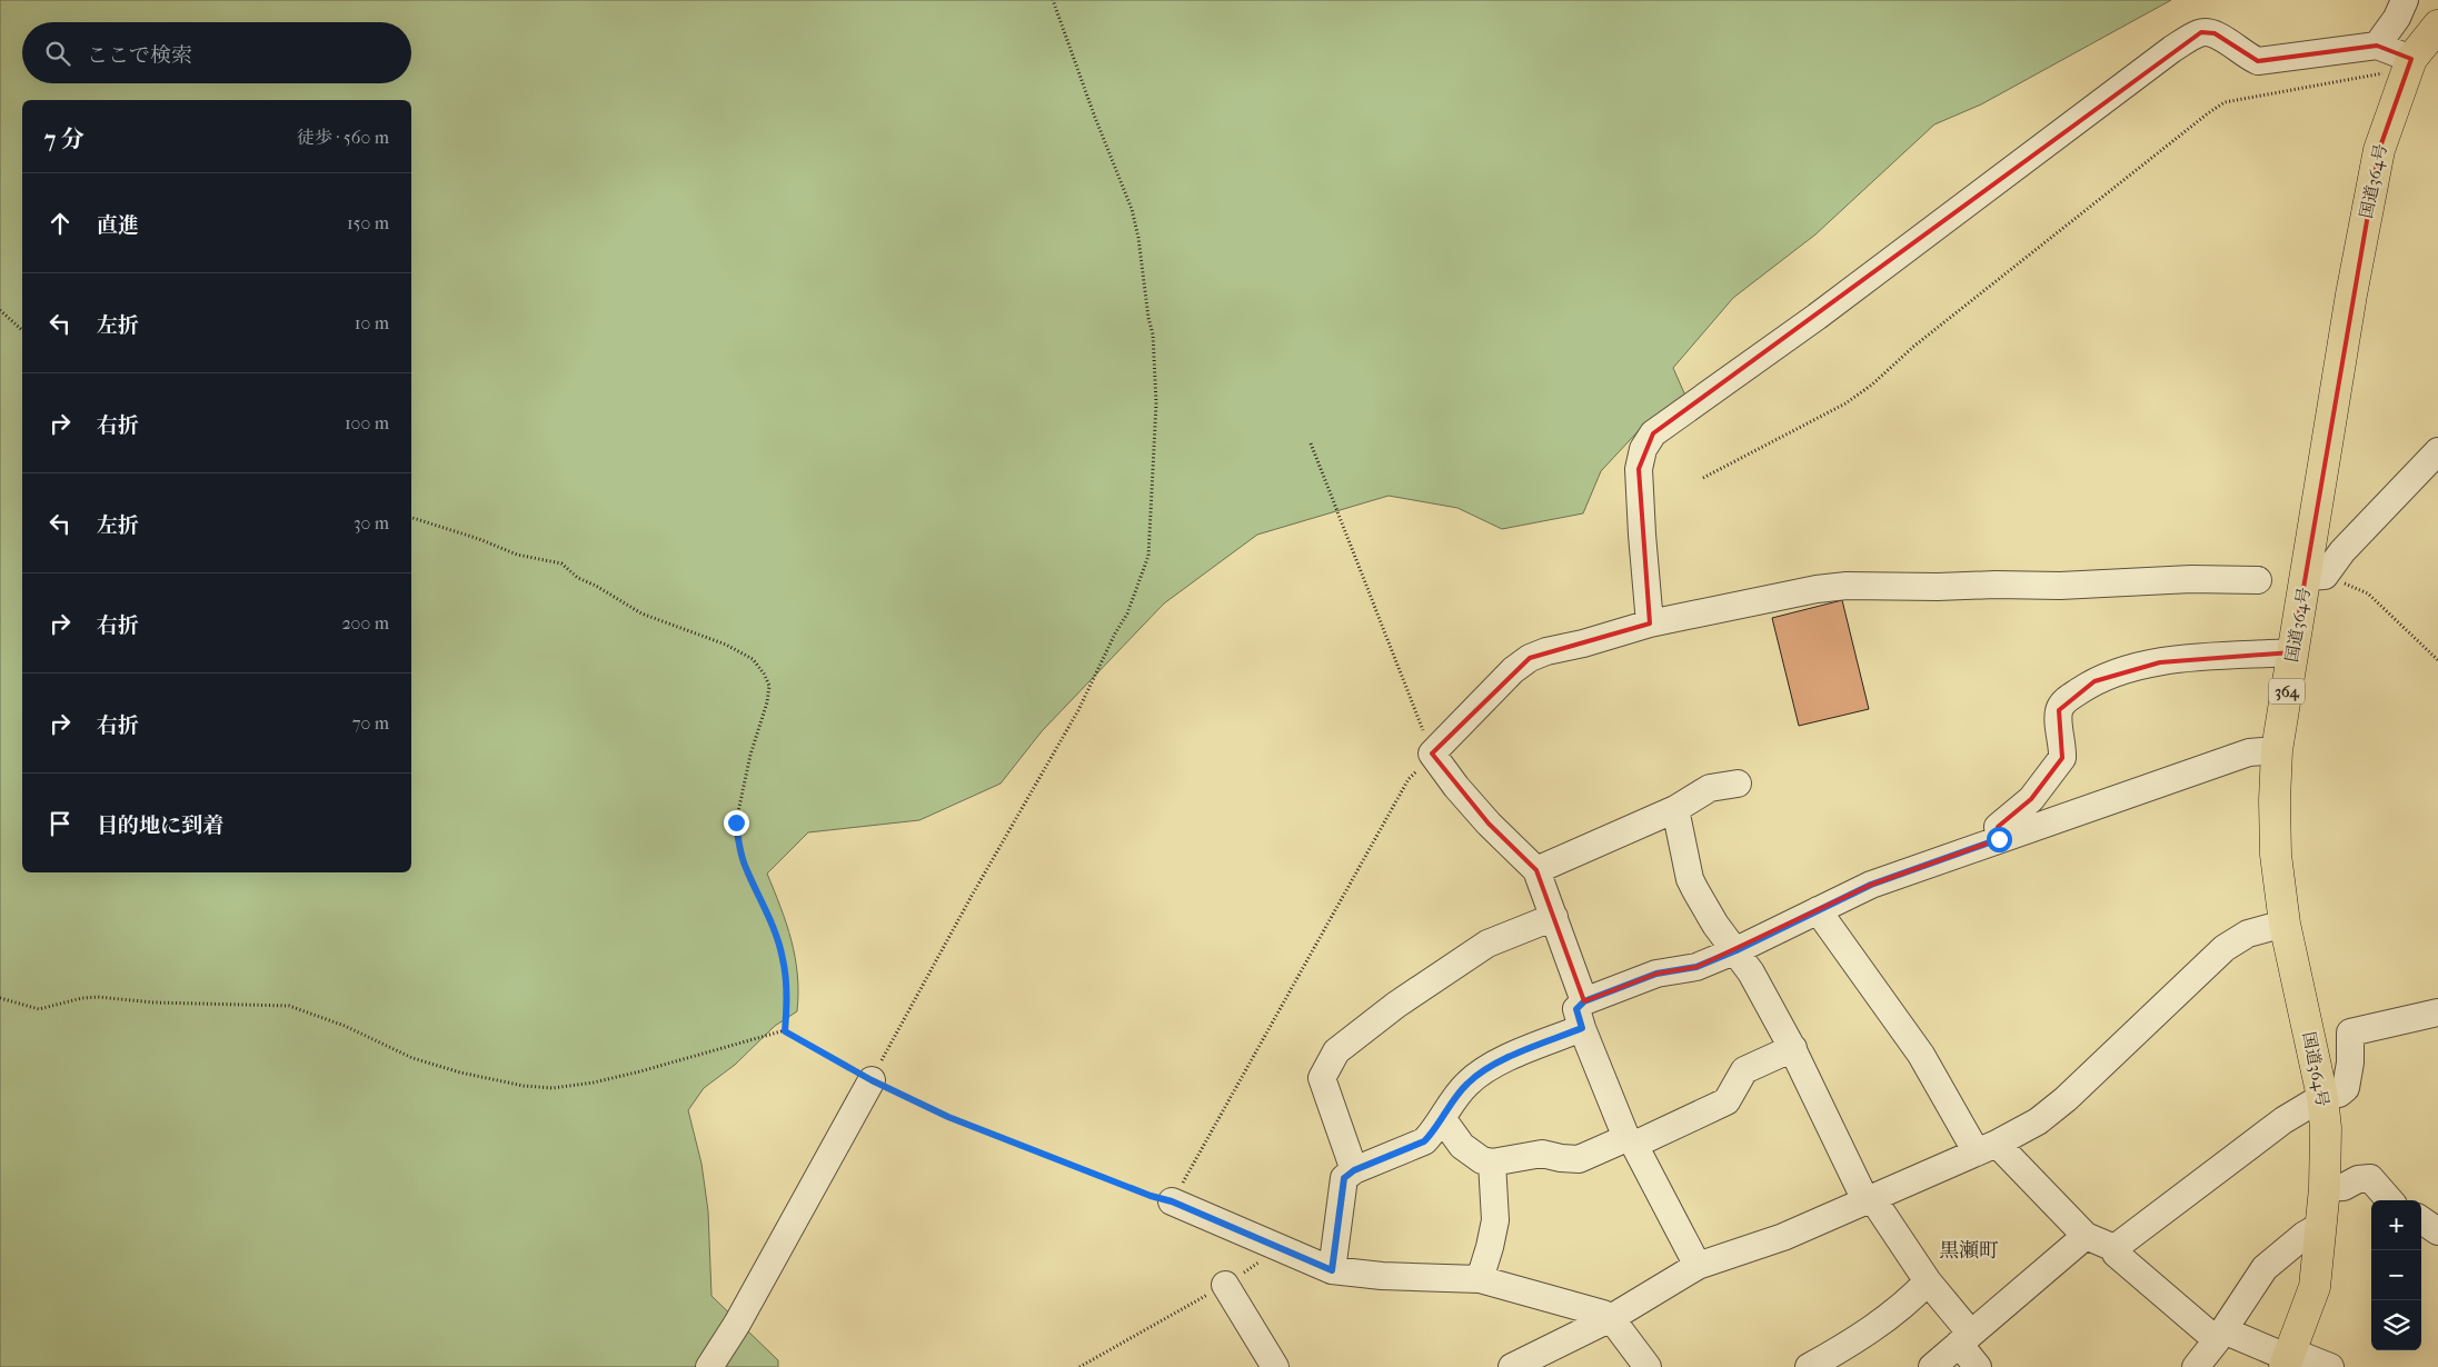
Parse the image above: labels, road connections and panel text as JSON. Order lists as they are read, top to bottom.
{
  "streets": {
    "highway": ["国道364号", "364"]
  },
  "districts": ["黒瀬町"],
  "page": {
    "search": "ここで検索",
    "heading": ["7 分", "徒歩 · 560 m"],
    "list": [
      ["直進", "150 m"],
      ["左折", "10 m"],
      ["右折", "100 m"],
      ["左折", "30 m"],
      ["右折", "200 m"],
      ["右折", "70 m"],
      "目的地に到着"
    ],
    "map_buttons": ["+", "−"]
  }
}
